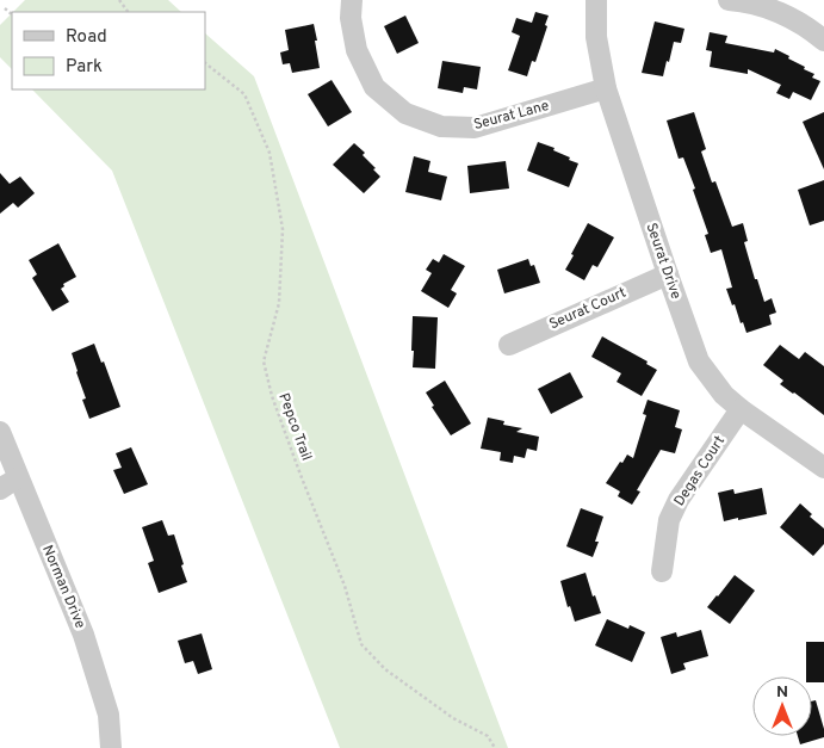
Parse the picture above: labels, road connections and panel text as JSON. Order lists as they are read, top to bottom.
{
  "streets": {
    "street": [
      "Seurat Lane",
      "Seurat Drive",
      "Seurat Court",
      "Degas Court",
      "Norman Drive"
    ],
    "path": ["Pepco Trail"]
  },
  "crossings": [
    ["Seurat Lane", "Seurat Drive"],
    ["Seurat Drive", "Seurat Court"],
    ["Seurat Drive", "Degas Court"]
  ],
  "legend": ["Road", "Park"],
  "north": "top"
}
